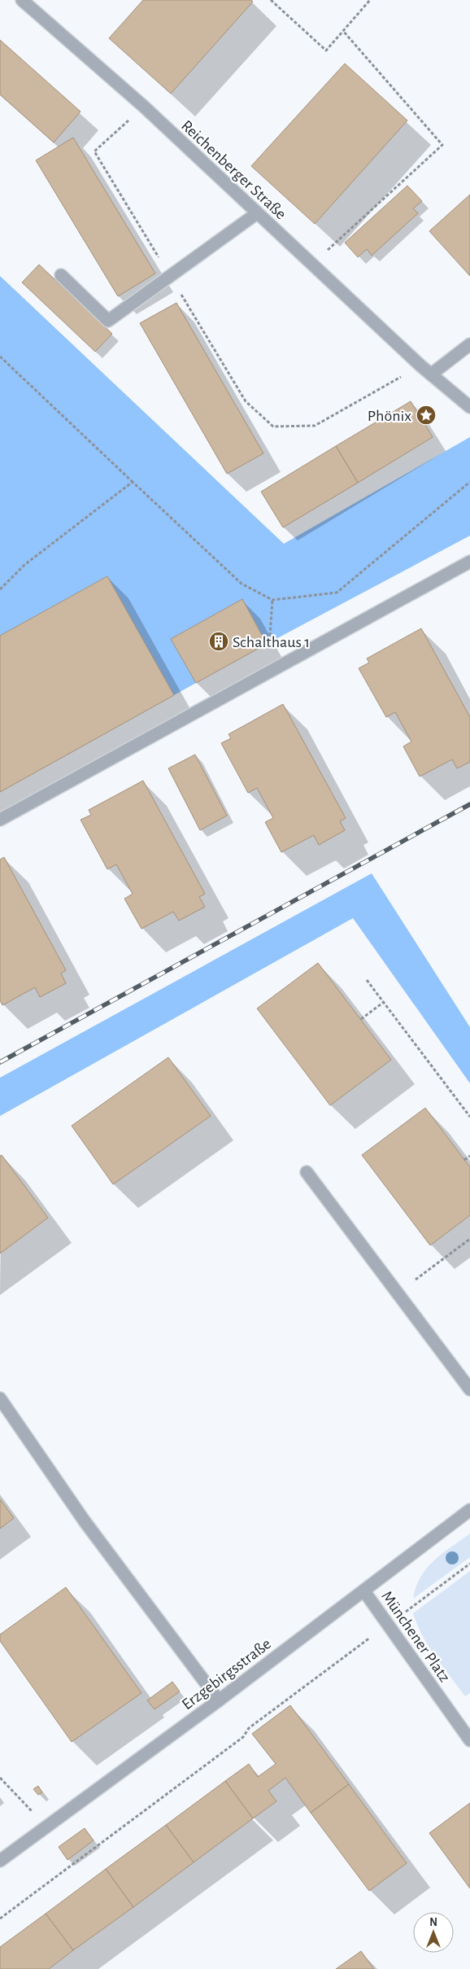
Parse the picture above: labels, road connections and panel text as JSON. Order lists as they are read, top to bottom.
{
  "streets": {
    "street": ["Reichenberger Straße", "Münchener Platz", "Erzgebirgsstraße"]
  },
  "crossings": [
    ["Münchener Platz", "Erzgebirgsstraße"]
  ],
  "places": {
    "place": ["Phönix"],
    "building": ["Schalthaus 1"]
  },
  "north": "top"
}
